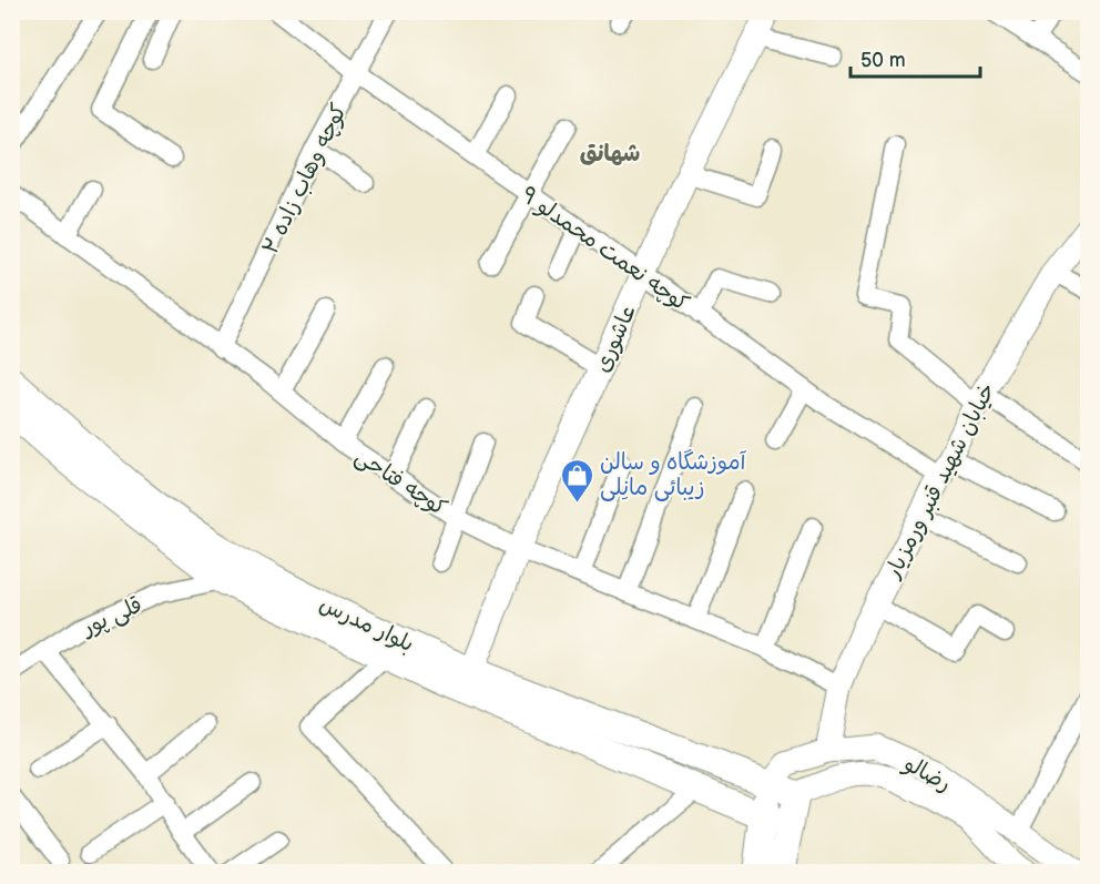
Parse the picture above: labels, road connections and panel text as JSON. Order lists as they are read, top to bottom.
{
  "streets": {
    "main road": ["بلوار مدرس"],
    "street": [
      "کوچه وهاب زاده ۲",
      "کوچه نعمت محمدلو ۹",
      "عاشوری",
      "خیابان شهید قنبر ورمزیار",
      "کوچه فتاحی",
      "قلی پور",
      "رضالو"
    ]
  },
  "crossings": [
    ["کوچه وهاب زاده ۲", "کوچه نعمت محمدلو ۹"],
    ["کوچه وهاب زاده ۲", "کوچه فتاحی"],
    ["کوچه نعمت محمدلو ۹", "عاشوری"],
    ["کوچه نعمت محمدلو ۹", "خیابان شهید قنبر ورمزیار"],
    ["عاشوری", "کوچه فتاحی"],
    ["عاشوری", "بلوار مدرس"],
    ["خیابان شهید قنبر ورمزیار", "کوچه فتاحی"],
    ["خیابان شهید قنبر ورمزیار", "رضالو"],
    ["قلی پور", "بلوار مدرس"],
    ["بلوار مدرس", "رضالو"]
  ],
  "districts": ["شهانق"],
  "places": {
    "shop": ["آموزشگاه و سالن زیبائی مانِلی"]
  },
  "scale_bar": "50 m"
}
